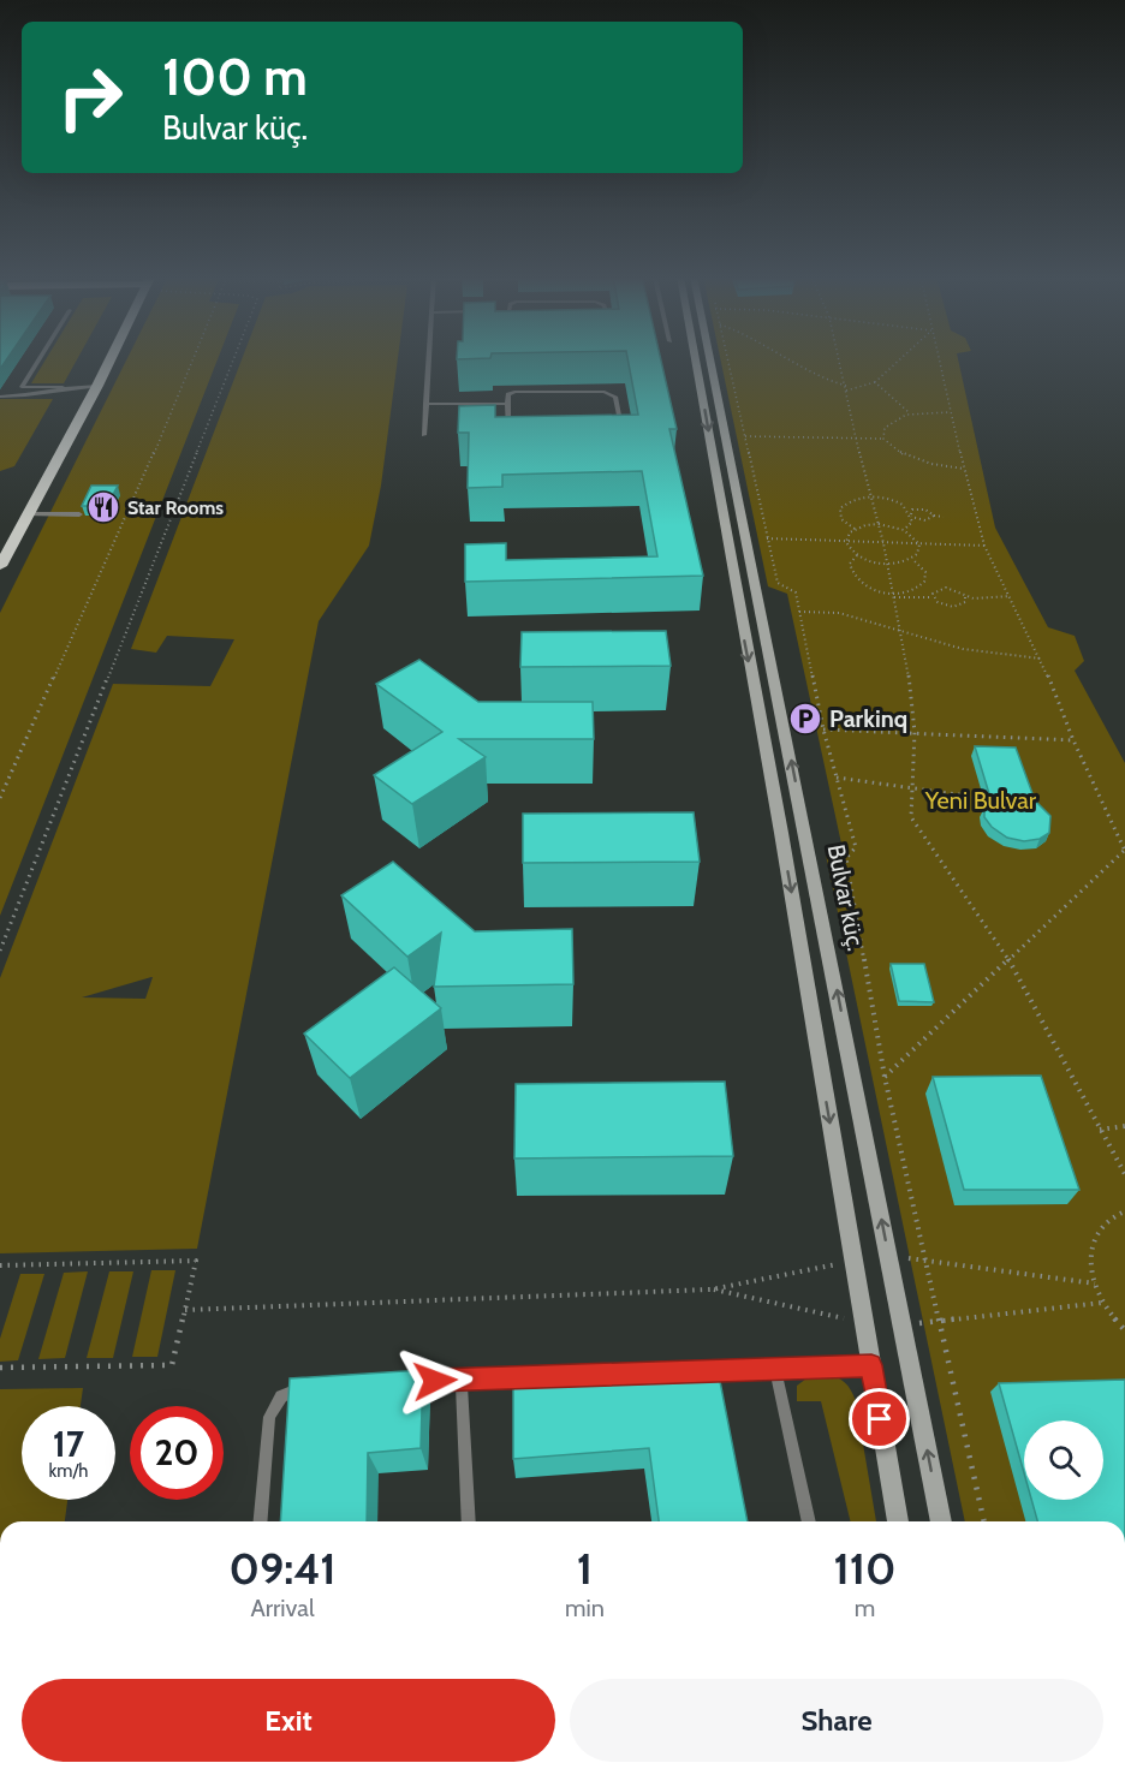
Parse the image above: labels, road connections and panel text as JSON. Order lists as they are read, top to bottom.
{
  "streets": {
    "street": ["Bulvar küç."]
  },
  "parks": ["Yeni Bulvar"],
  "places": {
    "restaurant": ["Star Rooms"],
    "parking": ["Parkinq"]
  },
  "page": {
    "turn": ["100 m", "Bulvar küç."],
    "speed": "17 km/h",
    "limit": "20",
    "eta": [
      "09:41",
      "Arrival",
      "1",
      "min",
      "110",
      "m"
    ],
    "buttons": ["Exit", "Share"]
  }
}
